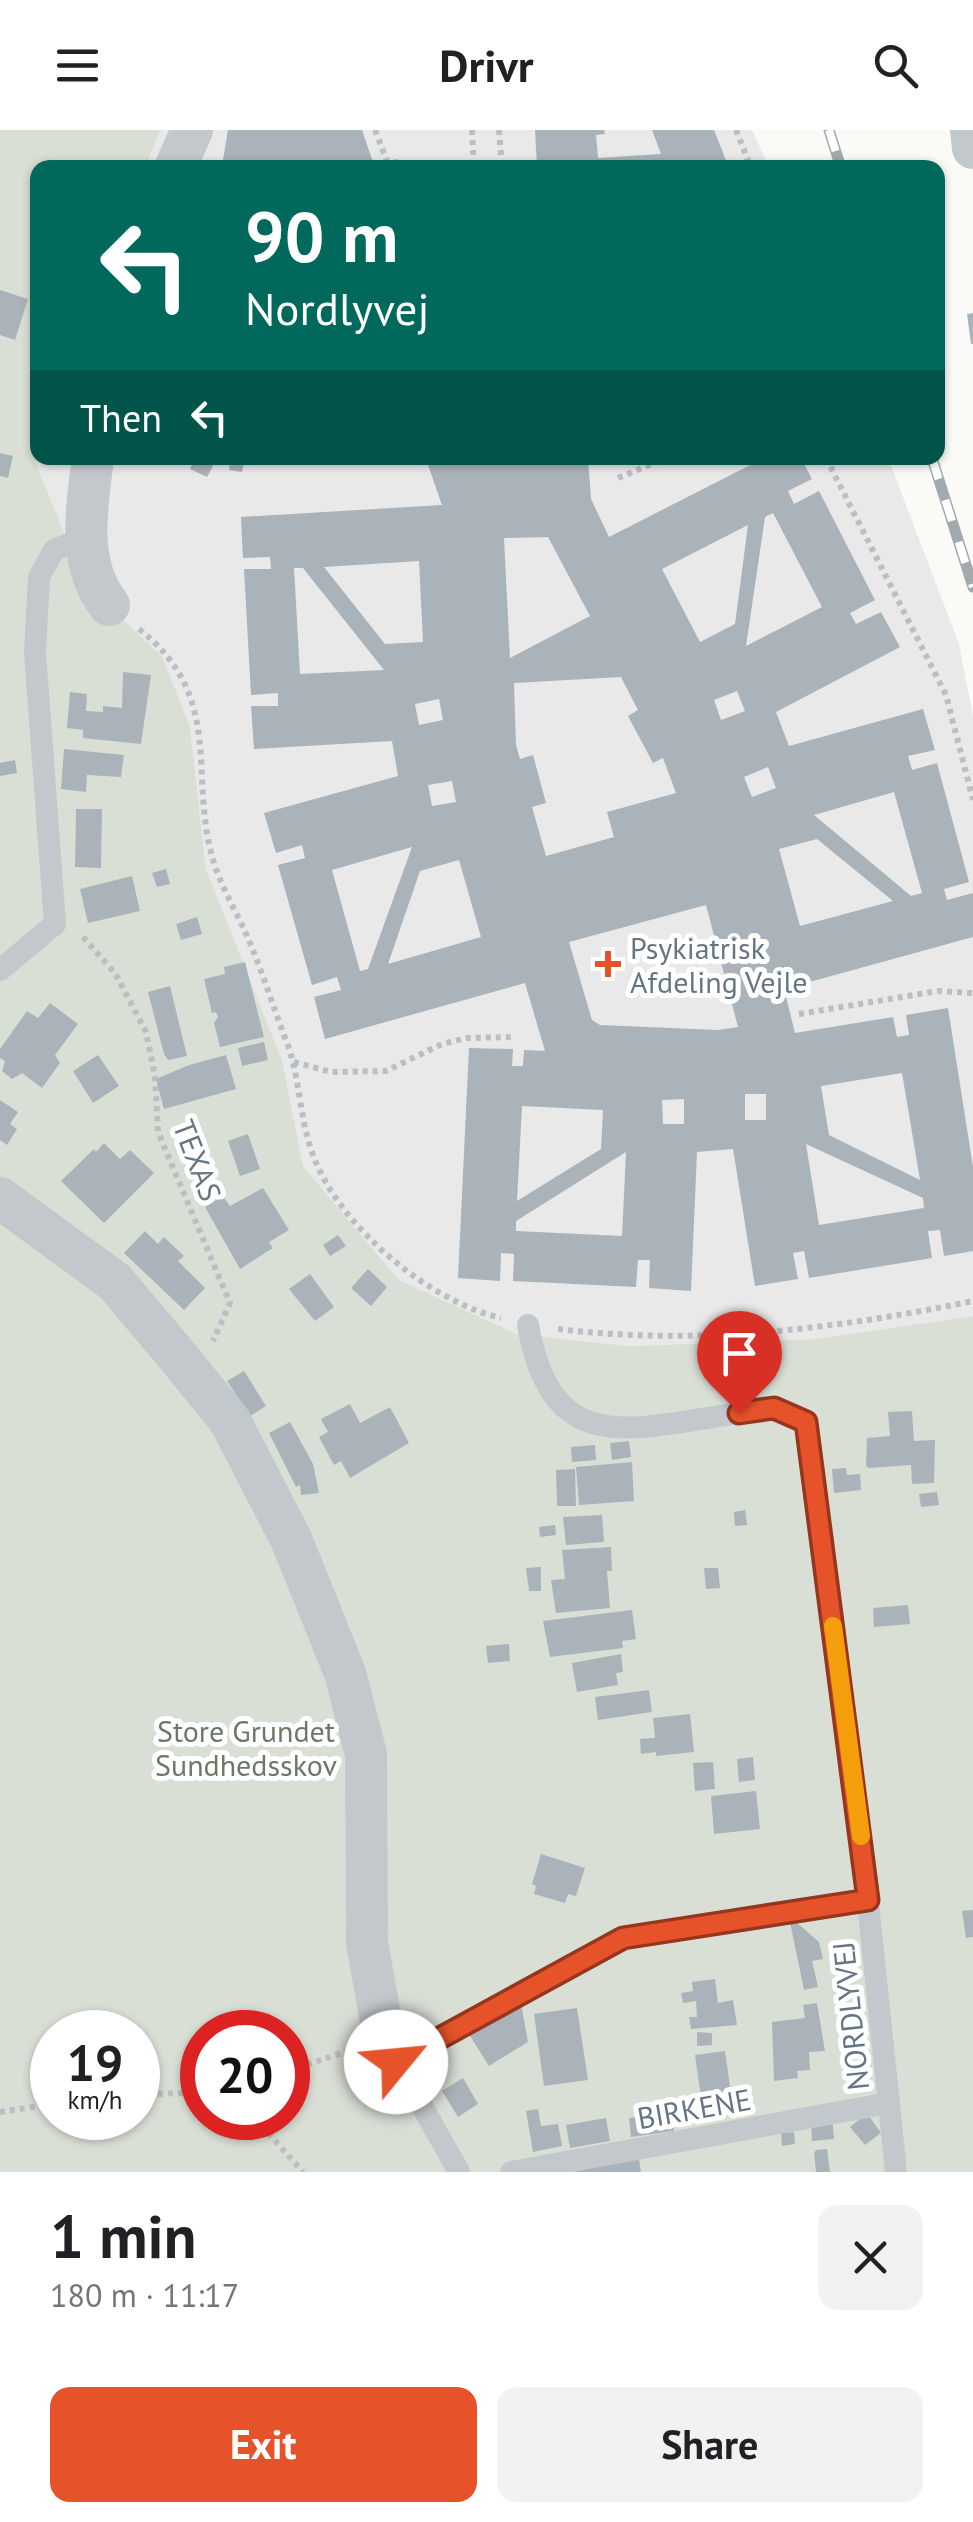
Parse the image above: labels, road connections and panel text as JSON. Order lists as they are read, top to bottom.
{
  "streets": {
    "lane": ["NORDLYVEJ", "BIRKENE"],
    "path": ["TEXAS"]
  },
  "crossings": [
    ["NORDLYVEJ", "BIRKENE"]
  ],
  "parks": ["Store Grundet Sundhedsskov"],
  "places": {
    "health": ["Psykiatrisk Afdeling Vejle"]
  },
  "page": {
    "header": "Drivr",
    "turn": ["90 m", "Nordlyvej"],
    "then": "Then",
    "speed": "19 km/h",
    "limit": "20",
    "heading": ["1 min", "180 m · 11:17"],
    "buttons": ["Exit", "Share"]
  }
}
